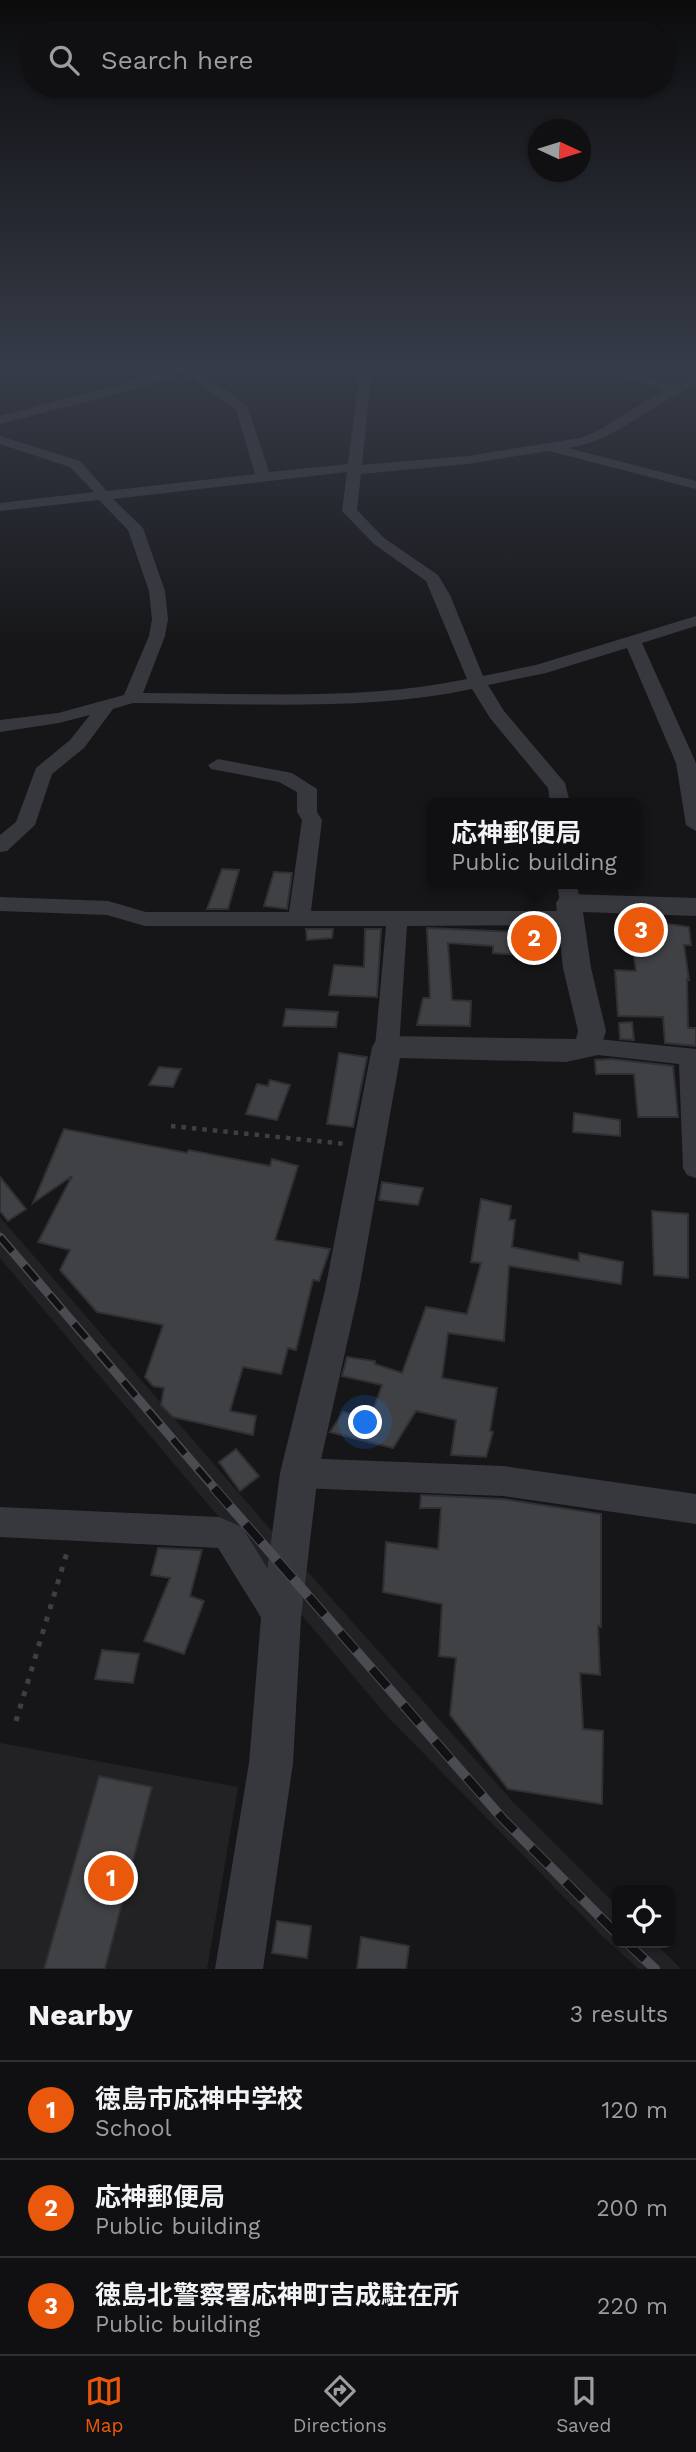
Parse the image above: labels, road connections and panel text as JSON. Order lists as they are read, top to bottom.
{
  "north": "right",
  "page": {
    "search": "Search here",
    "popup": ["応神郵便局", "Public building"],
    "pins": ["3", "2", "1"],
    "heading": ["Nearby", "3 results"],
    "list": [
      {
        "mark": "1",
        "name": "徳島市応神中学校",
        "note": "School",
        "value": "120 m"
      },
      {
        "mark": "2",
        "name": "応神郵便局",
        "note": "Public building",
        "value": "200 m"
      },
      {
        "mark": "3",
        "name": "徳島北警察署応神町吉成駐在所",
        "note": "Public building",
        "value": "220 m"
      }
    ],
    "nav": ["Map", "Directions", "Saved"]
  }
}
